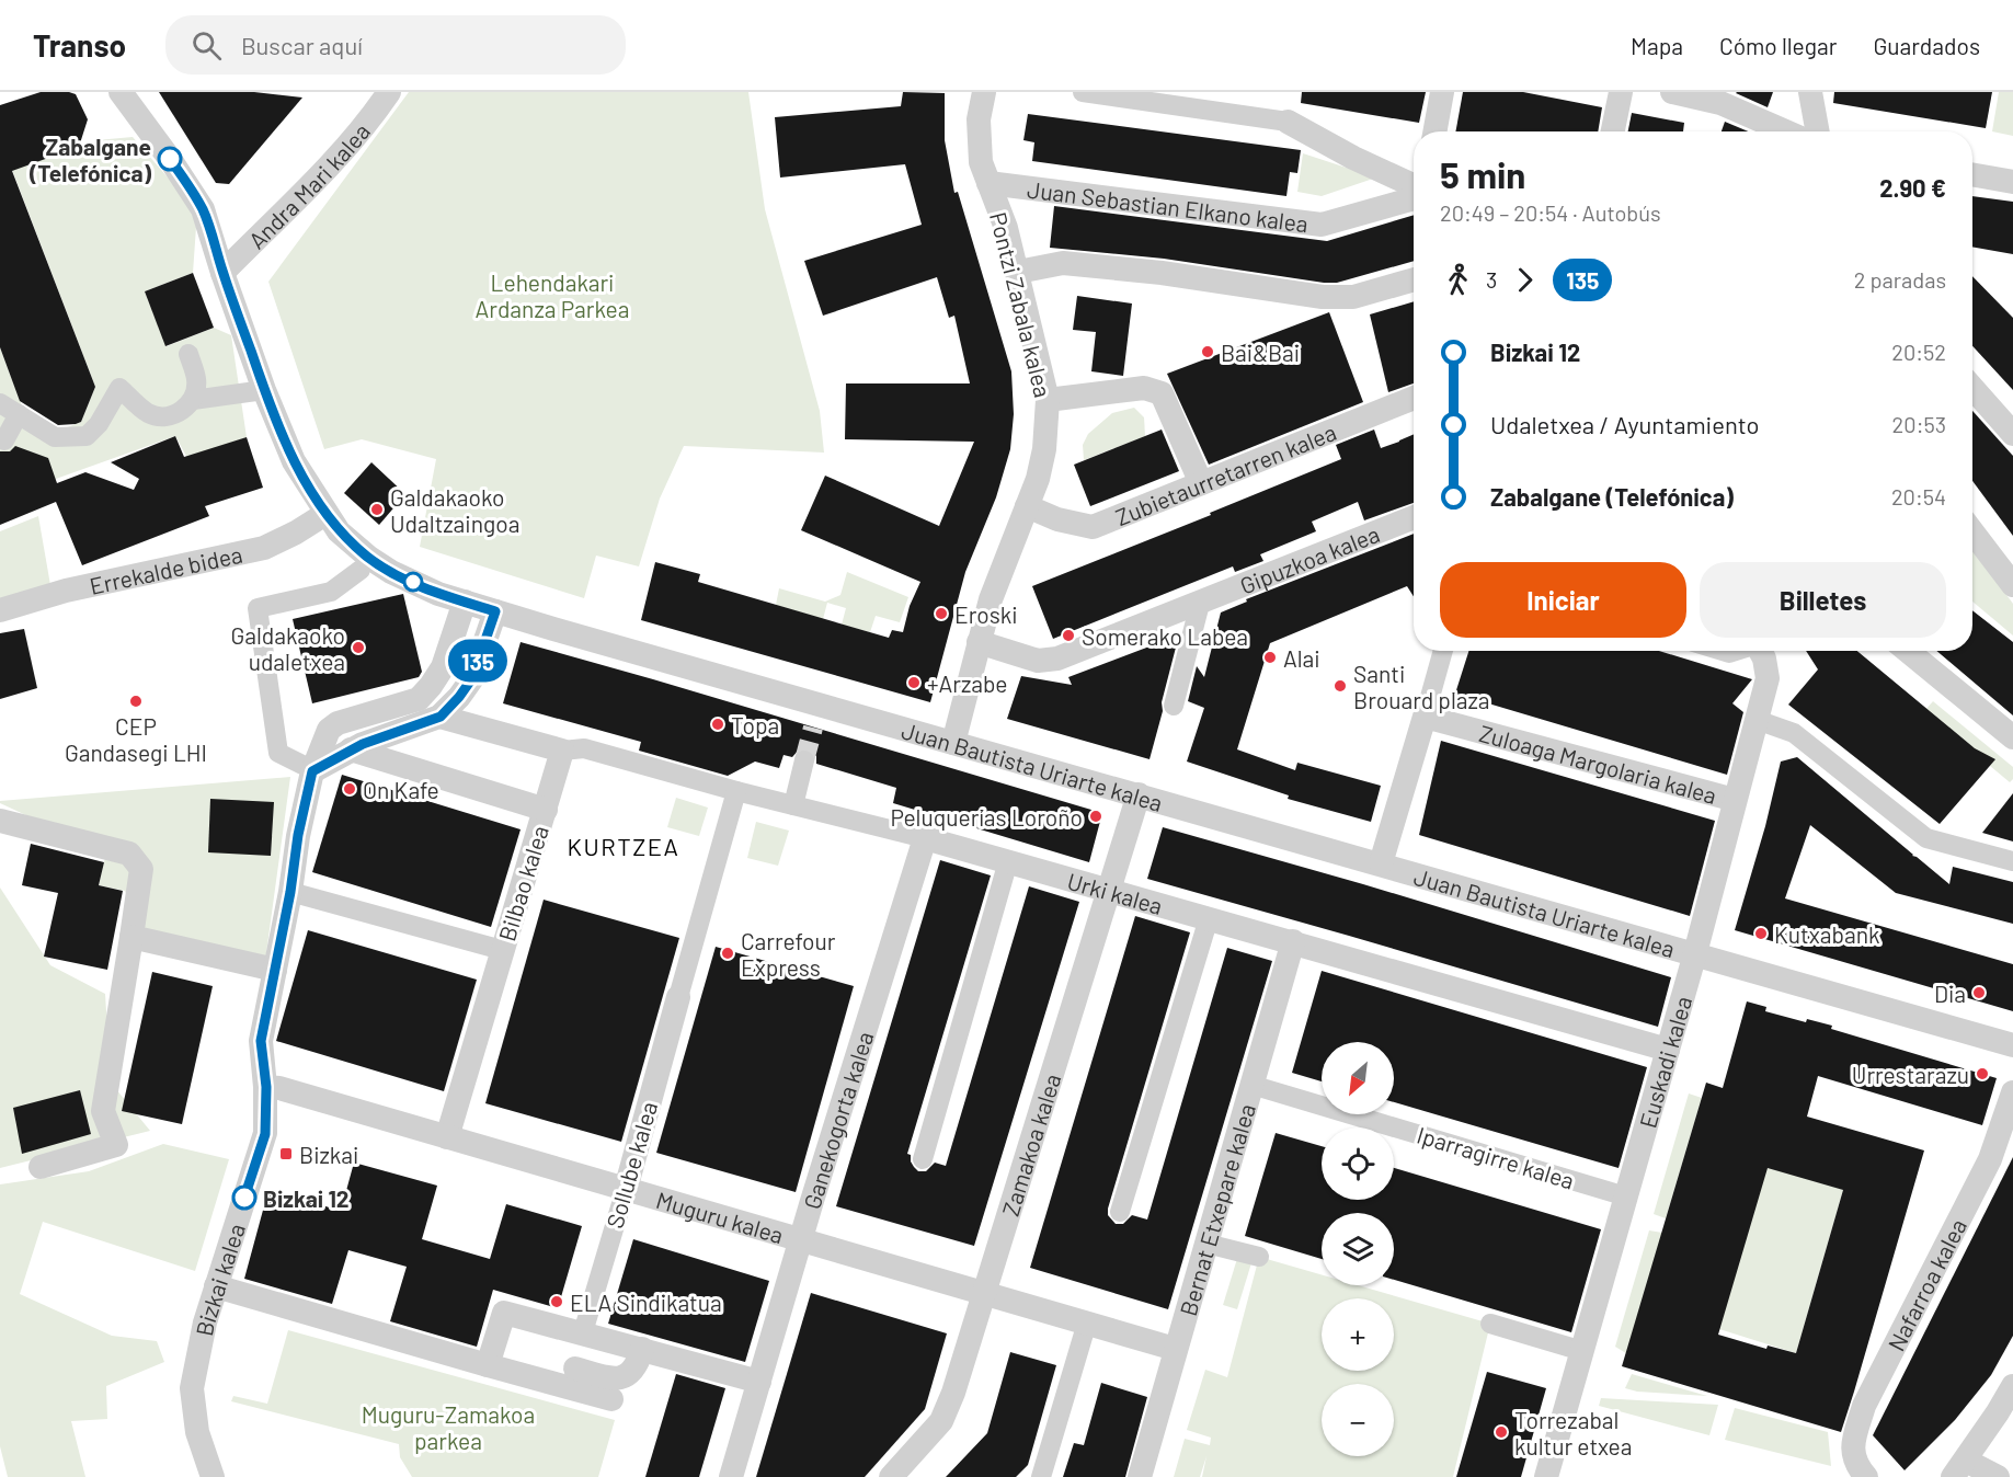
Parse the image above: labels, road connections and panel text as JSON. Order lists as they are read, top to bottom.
{
  "streets": {
    "street": [
      "Andra Mari kalea",
      "Juan Sebastian Elkano kalea",
      "Pontzi Zabala kalea",
      "Zubietaurretarren kalea",
      "Gipuzkoa kalea",
      "Errekalde bidea",
      "Zuloaga Margolaria kalea",
      "Juan Bautista Uriarte kalea",
      "Bilbao kalea",
      "Urki kalea",
      "Euskadi kalea",
      "Ganekogorta kalea",
      "Zamakoa kalea",
      "Iparragirre kalea",
      "Sollube kalea",
      "Bernat Etxepare kalea",
      "Muguru kalea",
      "Bizkai kalea",
      "Nafarroa kalea"
    ]
  },
  "crossings": [
    ["Andra Mari kalea", "Juan Bautista Uriarte kalea"],
    ["Juan Sebastian Elkano kalea", "Pontzi Zabala kalea"],
    ["Pontzi Zabala kalea", "Zubietaurretarren kalea"],
    ["Pontzi Zabala kalea", "Gipuzkoa kalea"],
    ["Pontzi Zabala kalea", "Juan Bautista Uriarte kalea"],
    ["Errekalde bidea", "Juan Bautista Uriarte kalea"],
    ["Zuloaga Margolaria kalea", "Euskadi kalea"],
    ["Juan Bautista Uriarte kalea", "Euskadi kalea"],
    ["Juan Bautista Uriarte kalea", "Zamakoa kalea"],
    ["Juan Bautista Uriarte kalea", "Bizkai kalea"],
    ["Bilbao kalea", "Urki kalea"],
    ["Bilbao kalea", "Muguru kalea"],
    ["Urki kalea", "Euskadi kalea"],
    ["Urki kalea", "Ganekogorta kalea"],
    ["Urki kalea", "Zamakoa kalea"],
    ["Urki kalea", "Bernat Etxepare kalea"],
    ["Euskadi kalea", "Iparragirre kalea"],
    ["Ganekogorta kalea", "Muguru kalea"],
    ["Zamakoa kalea", "Muguru kalea"],
    ["Iparragirre kalea", "Bernat Etxepare kalea"],
    ["Sollube kalea", "Muguru kalea"],
    ["Bernat Etxepare kalea", "Muguru kalea"],
    ["Muguru kalea", "Bizkai kalea"]
  ],
  "districts": ["KURTZEA"],
  "parks": ["Lehendakari Ardanza Parkea", "Muguru-Zamakoa parkea"],
  "places": {
    "other": [
      "Zabalgane (Telefónica)",
      "Bai&Bai",
      "Galdakaoko Udaltzaingoa",
      "Eroski",
      "Somerako Labea",
      "Galdakaoko udaletxea",
      "Alai",
      "+Arzabe",
      "Santi Brouard plaza",
      "CEP Gandasegi LHI",
      "Topa",
      "On Kafe",
      "Peluquerías Loroño",
      "Kutxabank",
      "Carrefour Express",
      "Dia",
      "Urrestarazu",
      "Bizkai 12",
      "ELA Sindikatua",
      "Torrezabal kultur etxea"
    ],
    "transit": ["Bizkai"]
  },
  "lines": ["bus line 135"],
  "north": "bottom left",
  "page": {
    "header": "Transo",
    "search": "Buscar aquí",
    "nav": ["Mapa", "Cómo llegar", "Guardados"],
    "on_map": "135",
    "heading": ["5 min", "20:49 – 20:54 · Autobús", "2.90 €"],
    "legs": ["3", "135", "2 paradas"],
    "list": [
      {
        "name": "Bizkai 12",
        "value": "20:52"
      },
      {
        "name": "Udaletxea / Ayuntamiento",
        "value": "20:53"
      },
      {
        "name": "Zabalgane (Telefónica)",
        "value": "20:54"
      }
    ],
    "buttons": ["Iniciar", "Billetes"],
    "map_buttons": ["+", "−"]
  }
}
